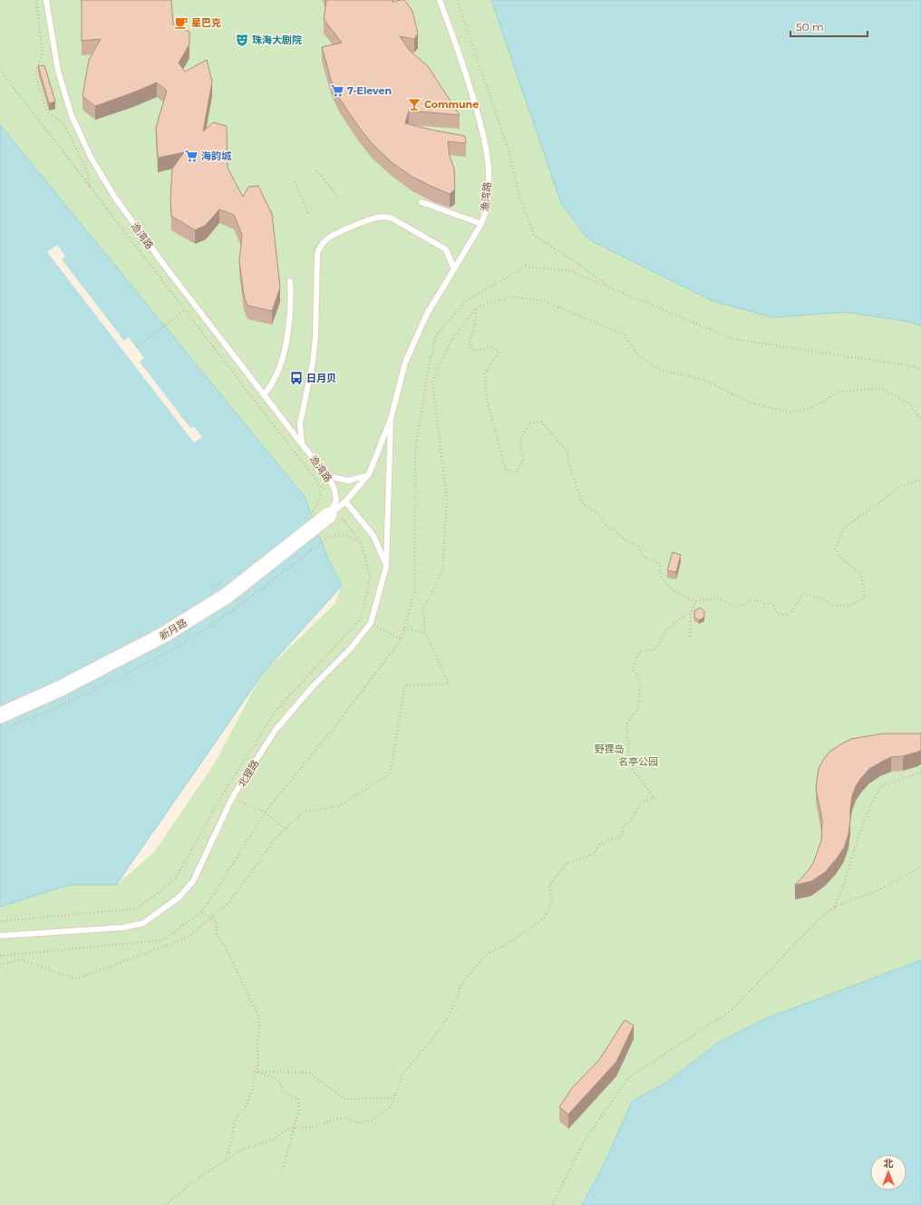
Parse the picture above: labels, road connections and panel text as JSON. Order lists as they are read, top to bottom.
{
  "streets": {
    "street": ["新月路"],
    "lane": ["渔湾路", "北狸路"]
  },
  "crossings": [
    ["渔湾路", "新月路"],
    ["渔湾路", "北狸路"]
  ],
  "parks": ["野狸岛", "名亭公园"],
  "places": {
    "cafe": ["星巴克"],
    "theatre": ["珠海大剧院"],
    "supermarket": ["7-Eleven", "海韵城"],
    "bar": ["Commune"],
    "bus stop": ["日月贝"]
  },
  "scale_bar": "50 m",
  "north": "top"
}
